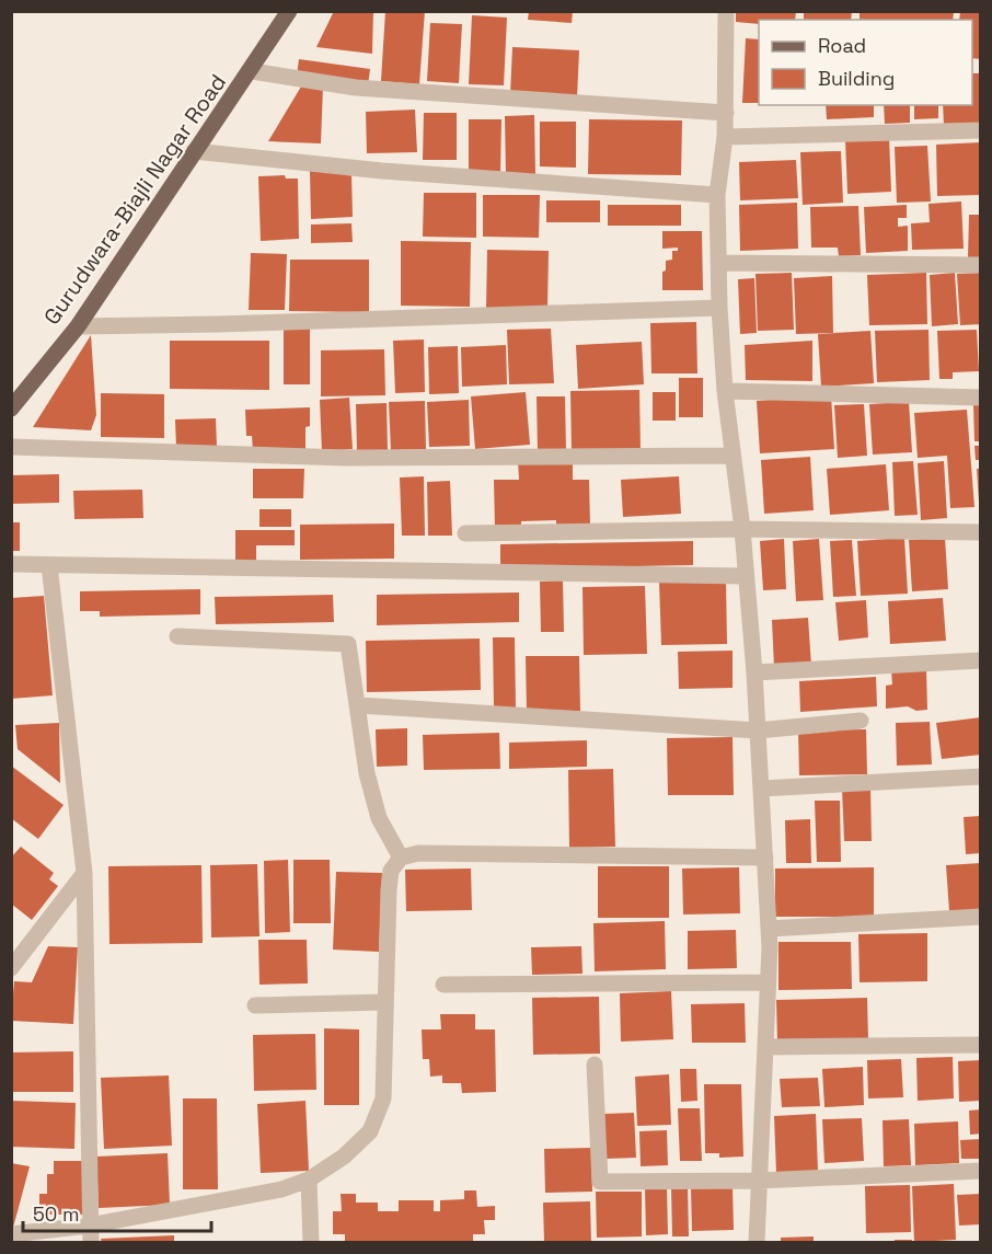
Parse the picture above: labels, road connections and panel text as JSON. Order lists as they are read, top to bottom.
{
  "streets": {
    "main road": ["Gurudwara-Biajli Nagar Road"]
  },
  "legend": ["Road", "Building"],
  "scale_bar": "50 m"
}
